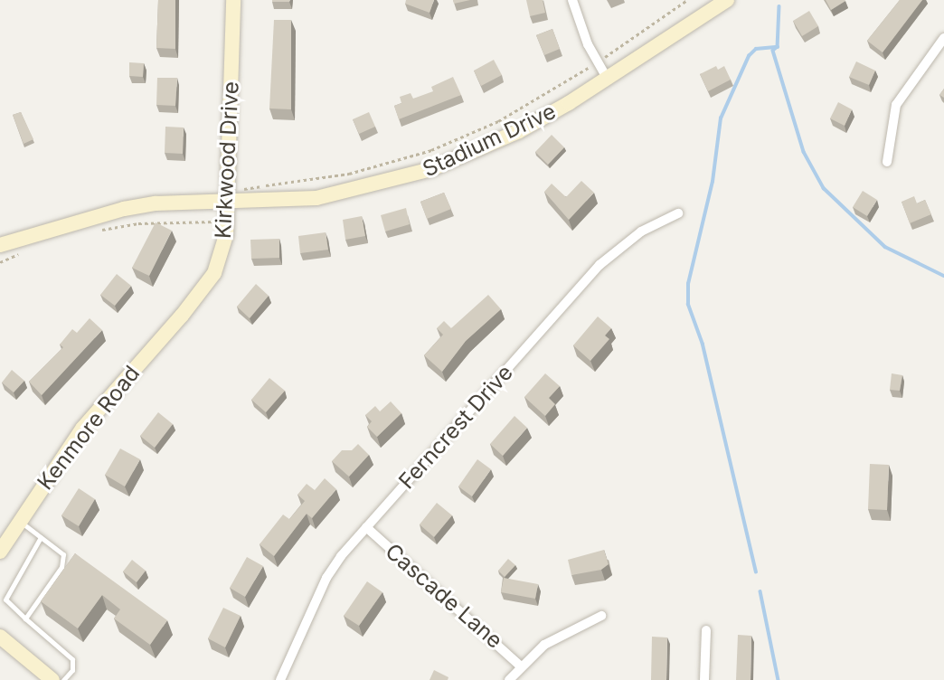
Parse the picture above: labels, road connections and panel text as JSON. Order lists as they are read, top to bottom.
{
  "streets": {
    "street": [
      "Stadium Drive",
      "Kirkwood Drive",
      "Ferncrest Drive",
      "Kenmore Road",
      "Cascade Lane"
    ]
  },
  "crossings": [
    ["Stadium Drive", "Kirkwood Drive"],
    ["Kirkwood Drive", "Kenmore Road"],
    ["Ferncrest Drive", "Cascade Lane"]
  ]
}
